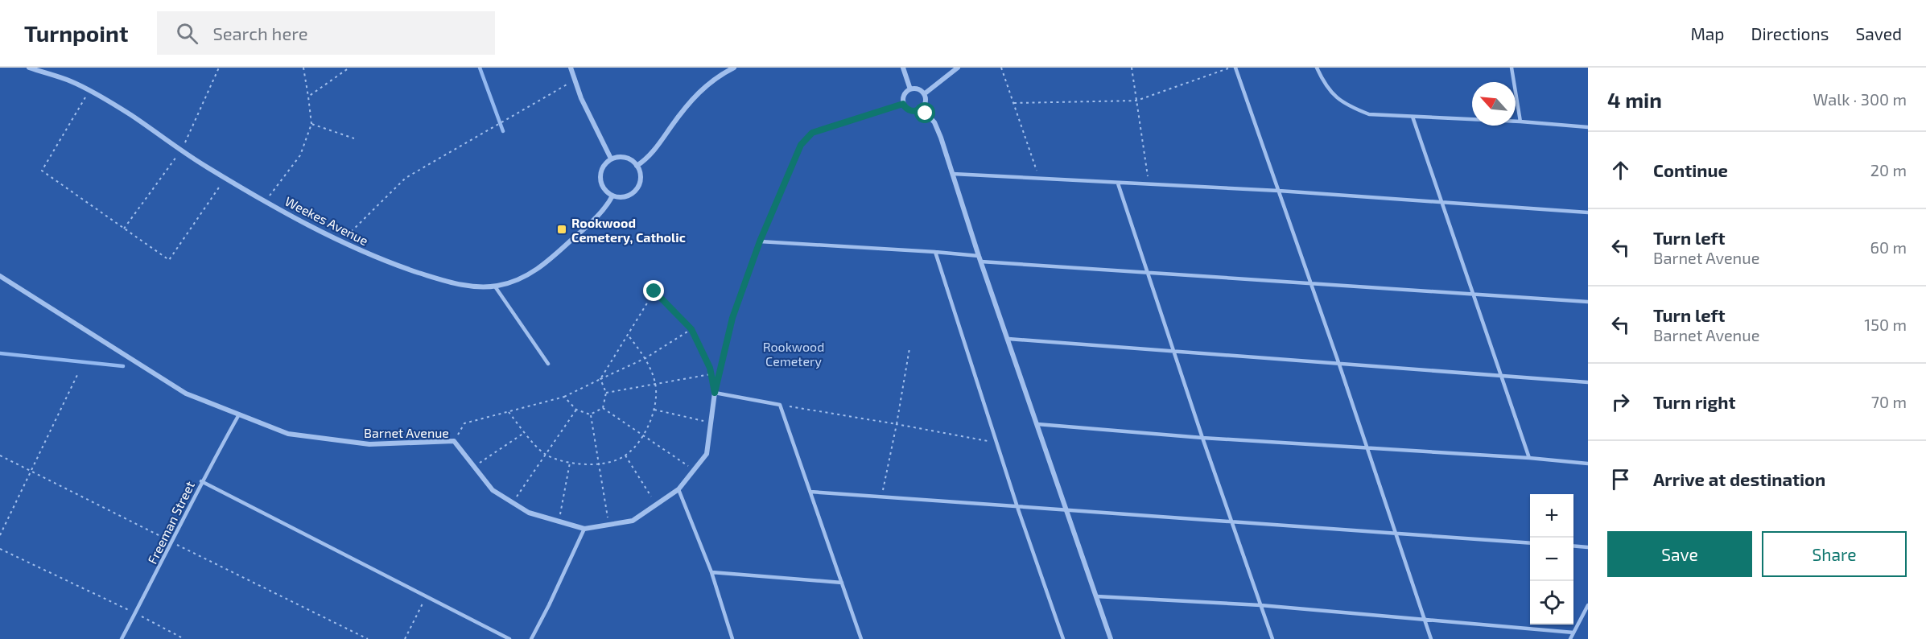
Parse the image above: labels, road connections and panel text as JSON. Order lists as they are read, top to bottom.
{
  "streets": {
    "street": ["Weekes Avenue", "Barnet Avenue"],
    "lane": ["Freeman Street"]
  },
  "crossings": [
    ["Barnet Avenue", "Freeman Street"]
  ],
  "parks": ["Rookwood Cemetery"],
  "places": {
    "transit": ["Rookwood Cemetery, Catholic"]
  },
  "north": "top left",
  "page": {
    "header": "Turnpoint",
    "search": "Search here",
    "nav": ["Map", "Directions", "Saved"],
    "heading": ["4 min", "Walk · 300 m"],
    "list": [
      ["Continue", "20 m"],
      ["Turn left", "Barnet Avenue", "60 m"],
      ["Turn left", "Barnet Avenue", "150 m"],
      ["Turn right", "70 m"],
      "Arrive at destination"
    ],
    "map_buttons": ["+", "−"],
    "buttons": ["Save", "Share"]
  }
}
